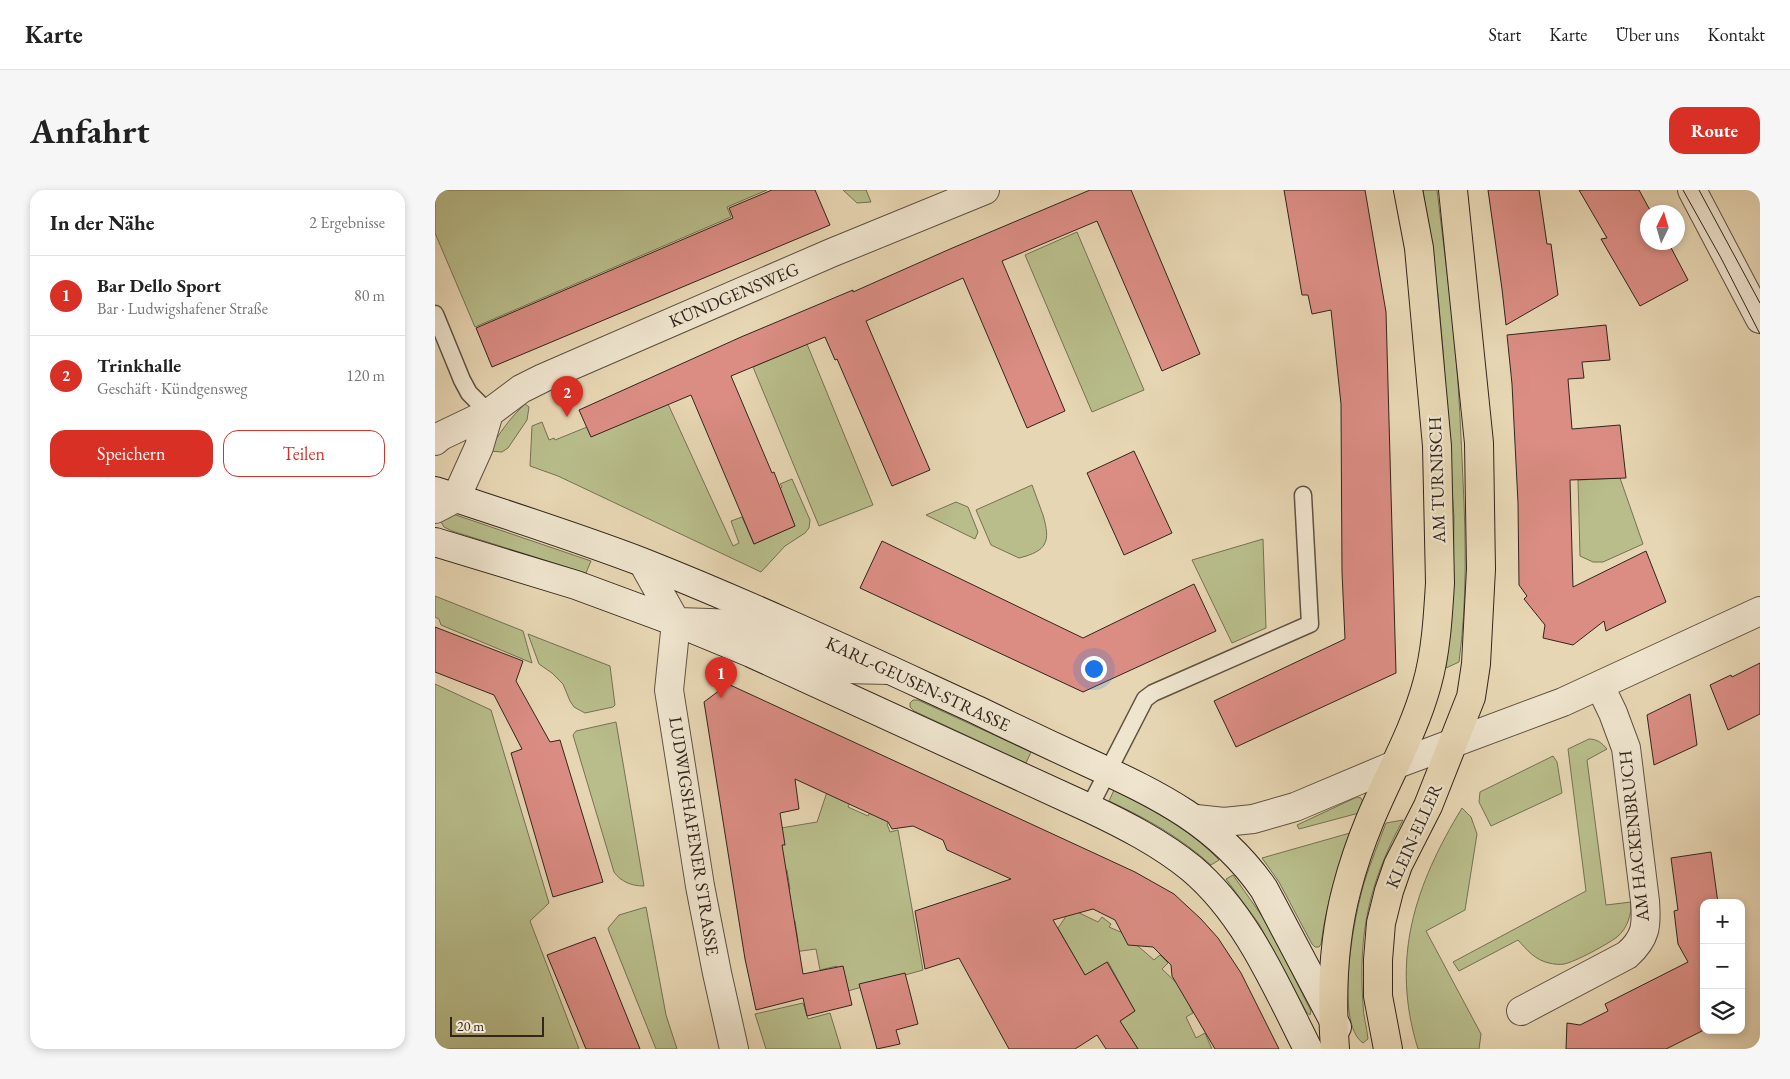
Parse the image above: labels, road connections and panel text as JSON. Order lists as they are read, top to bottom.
{
  "streets": {
    "main road": ["AM TURNISCH", "KLEIN-ELLER"],
    "street": [
      "KÜNDGENSWEG",
      "KARL-GEUSEN-STRASSE",
      "LUDWIGSHAFENER STRASSE",
      "AM HACKENBRUCH"
    ]
  },
  "crossings": [
    ["AM TURNISCH", "KARL-GEUSEN-STRASSE"]
  ],
  "scale_bar": "20 m",
  "north": "top",
  "page": {
    "header": "Karte",
    "nav": [
      "Start",
      "Karte",
      "Über uns",
      "Kontakt"
    ],
    "buttons": [
      "Route",
      ["Speichern", "Teilen"]
    ],
    "title": "Anfahrt",
    "heading": ["In der Nähe", "2 Ergebnisse"],
    "list": [
      {
        "mark": "1",
        "name": "Bar Dello Sport",
        "note": "Bar · Ludwigshafener Straße",
        "value": "80 m"
      },
      {
        "mark": "2",
        "name": "Trinkhalle",
        "note": "Geschäft · Kündgensweg",
        "value": "120 m"
      }
    ],
    "pins": ["2", "1"],
    "map_buttons": ["+", "−"],
    "scale": "20 m"
  }
}
